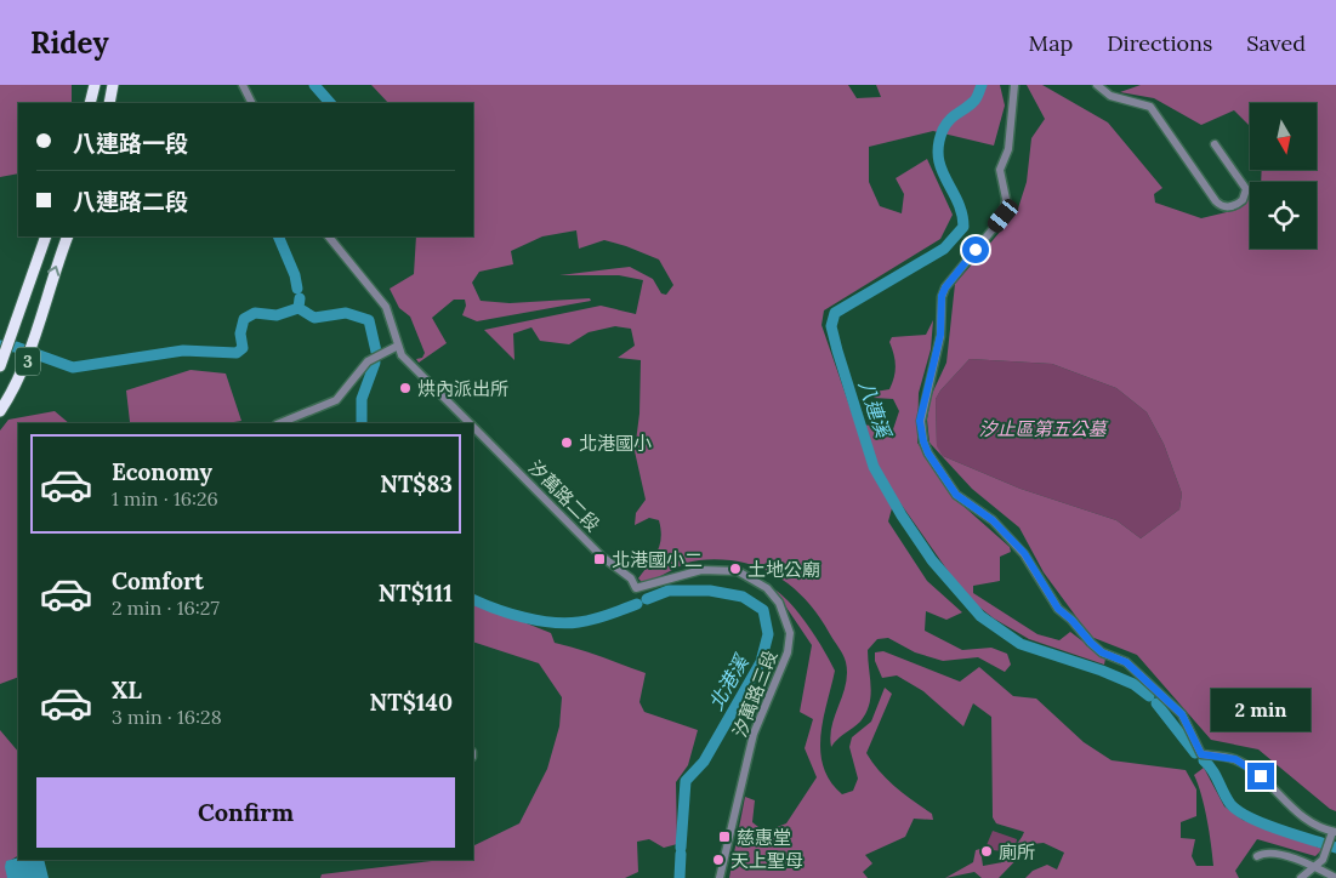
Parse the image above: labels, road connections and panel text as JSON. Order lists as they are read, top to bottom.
{
  "streets": {
    "highway": ["3"],
    "street": ["汐萬路二段", "汐萬路三段"]
  },
  "crossings": [
    ["汐萬路二段", "汐萬路三段"]
  ],
  "water": ["八連溪", "北港溪"],
  "parks": ["汐止區第五公墓"],
  "places": {
    "other": [
      "烘內派出所",
      "北港國小",
      "土地公廟",
      "廁所",
      "天上聖母"
    ],
    "transit": ["北港國小二", "慈惠堂"]
  },
  "north": "bottom",
  "page": {
    "header": "Ridey",
    "nav": ["Map", "Directions", "Saved"],
    "banner": ["八連路一段", "八連路二段"],
    "list": [
      {
        "name": "Economy",
        "note": "1 min · 16:26",
        "value": "NT$83"
      },
      {
        "name": "Comfort",
        "note": "2 min · 16:27",
        "value": "NT$111"
      },
      {
        "name": "XL",
        "note": "3 min · 16:28",
        "value": "NT$140"
      }
    ],
    "bubble": "2 min",
    "buttons": "Confirm"
  }
}
